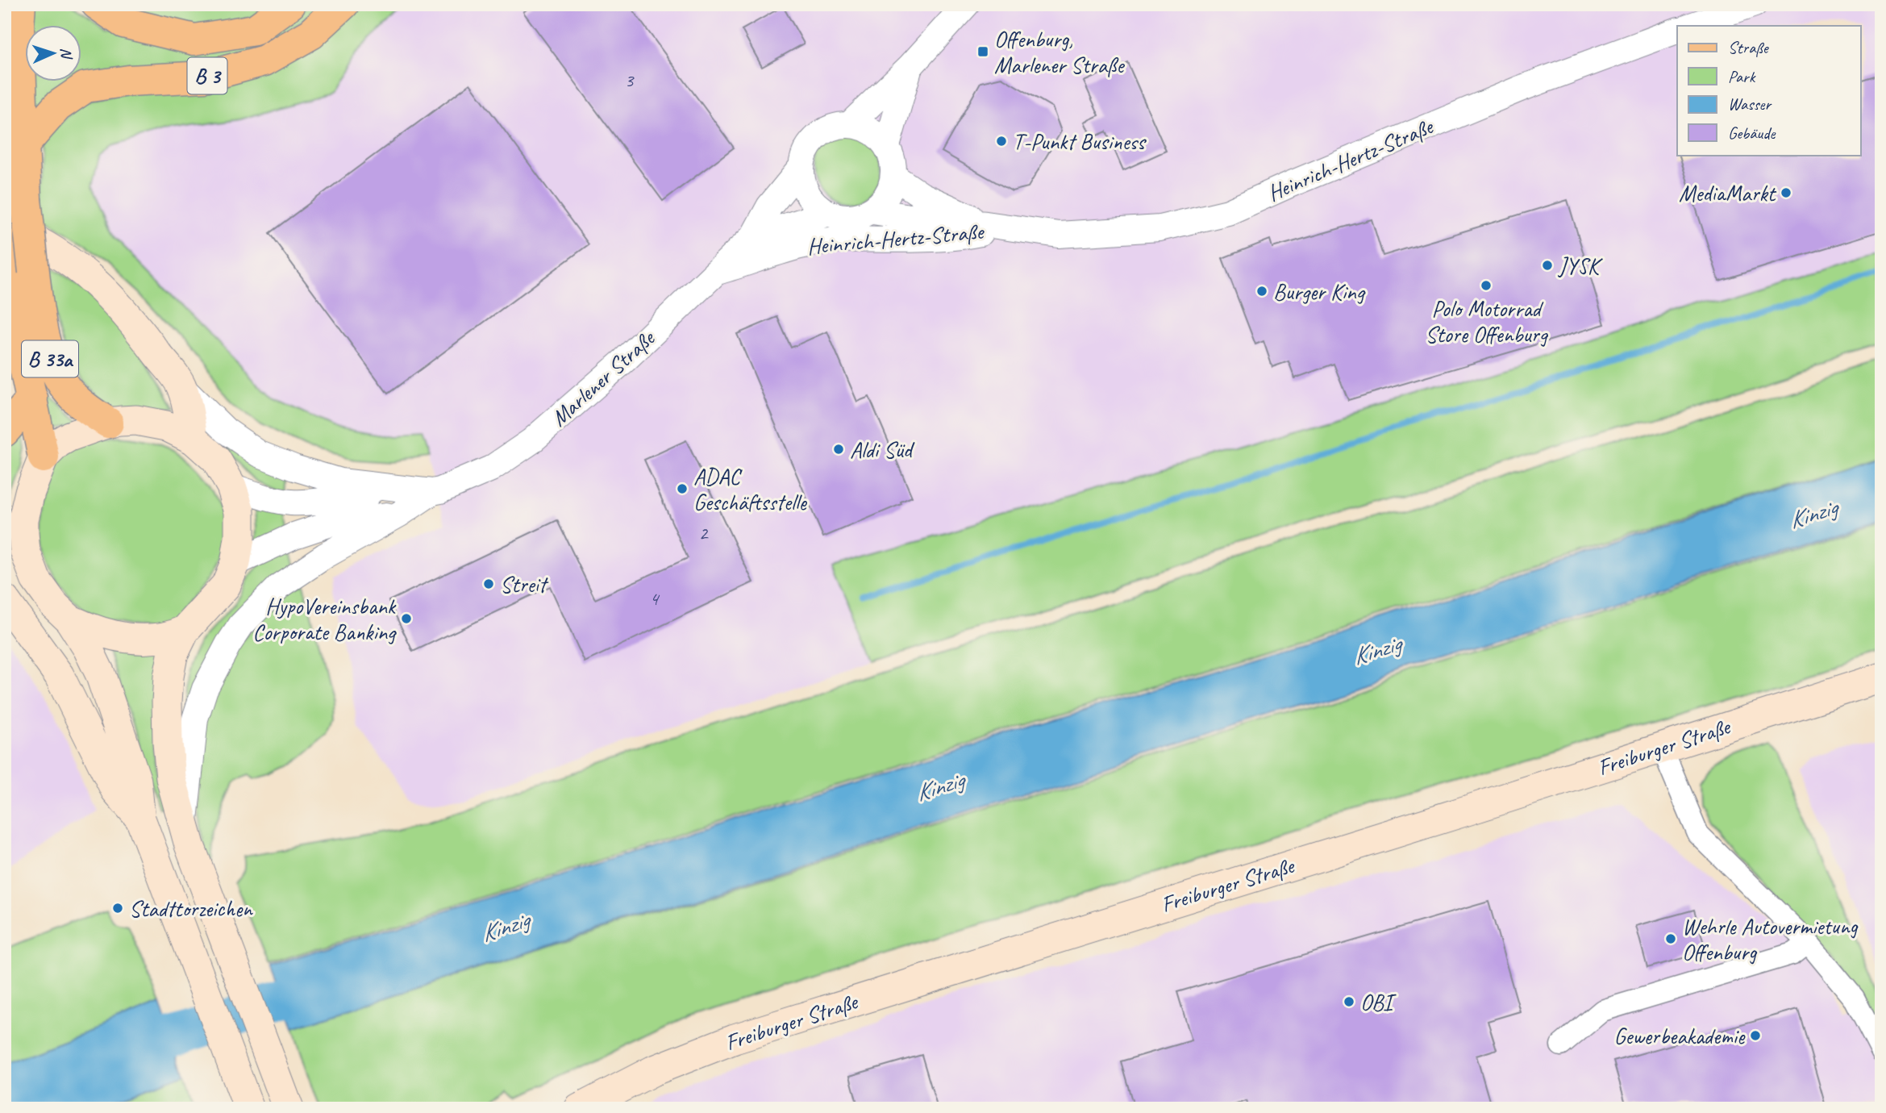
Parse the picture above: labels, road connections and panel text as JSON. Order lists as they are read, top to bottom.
{
  "streets": {
    "main road": [
      "B 3",
      "B 33a",
      "Marlener Straße",
      "Freiburger Straße"
    ],
    "street": ["Heinrich-Hertz-Straße"]
  },
  "crossings": [
    ["B 3", "B 33a"],
    ["Heinrich-Hertz-Straße", "Marlener Straße"]
  ],
  "water": ["Kinzig"],
  "places": {
    "transit": ["Offenburg, Marlener Straße"],
    "other": [
      "T-Punkt Business",
      "MediaMarkt",
      "JYSK",
      "Polo Motorrad Store Offenburg",
      "Burger King",
      "Aldi Süd",
      "ADAC Geschäftsstelle",
      "Streit",
      "HypoVereinsbank Corporate Banking",
      "Stadttorzeichen",
      "Wehrle Autovermietung Offenburg",
      "OBI",
      "Gewerbeakademie"
    ]
  },
  "house_numbers": ["3", "2", "4"],
  "legend": [
    "Straße",
    "Park",
    "Wasser",
    "Gebäude"
  ],
  "north": "right"
}
